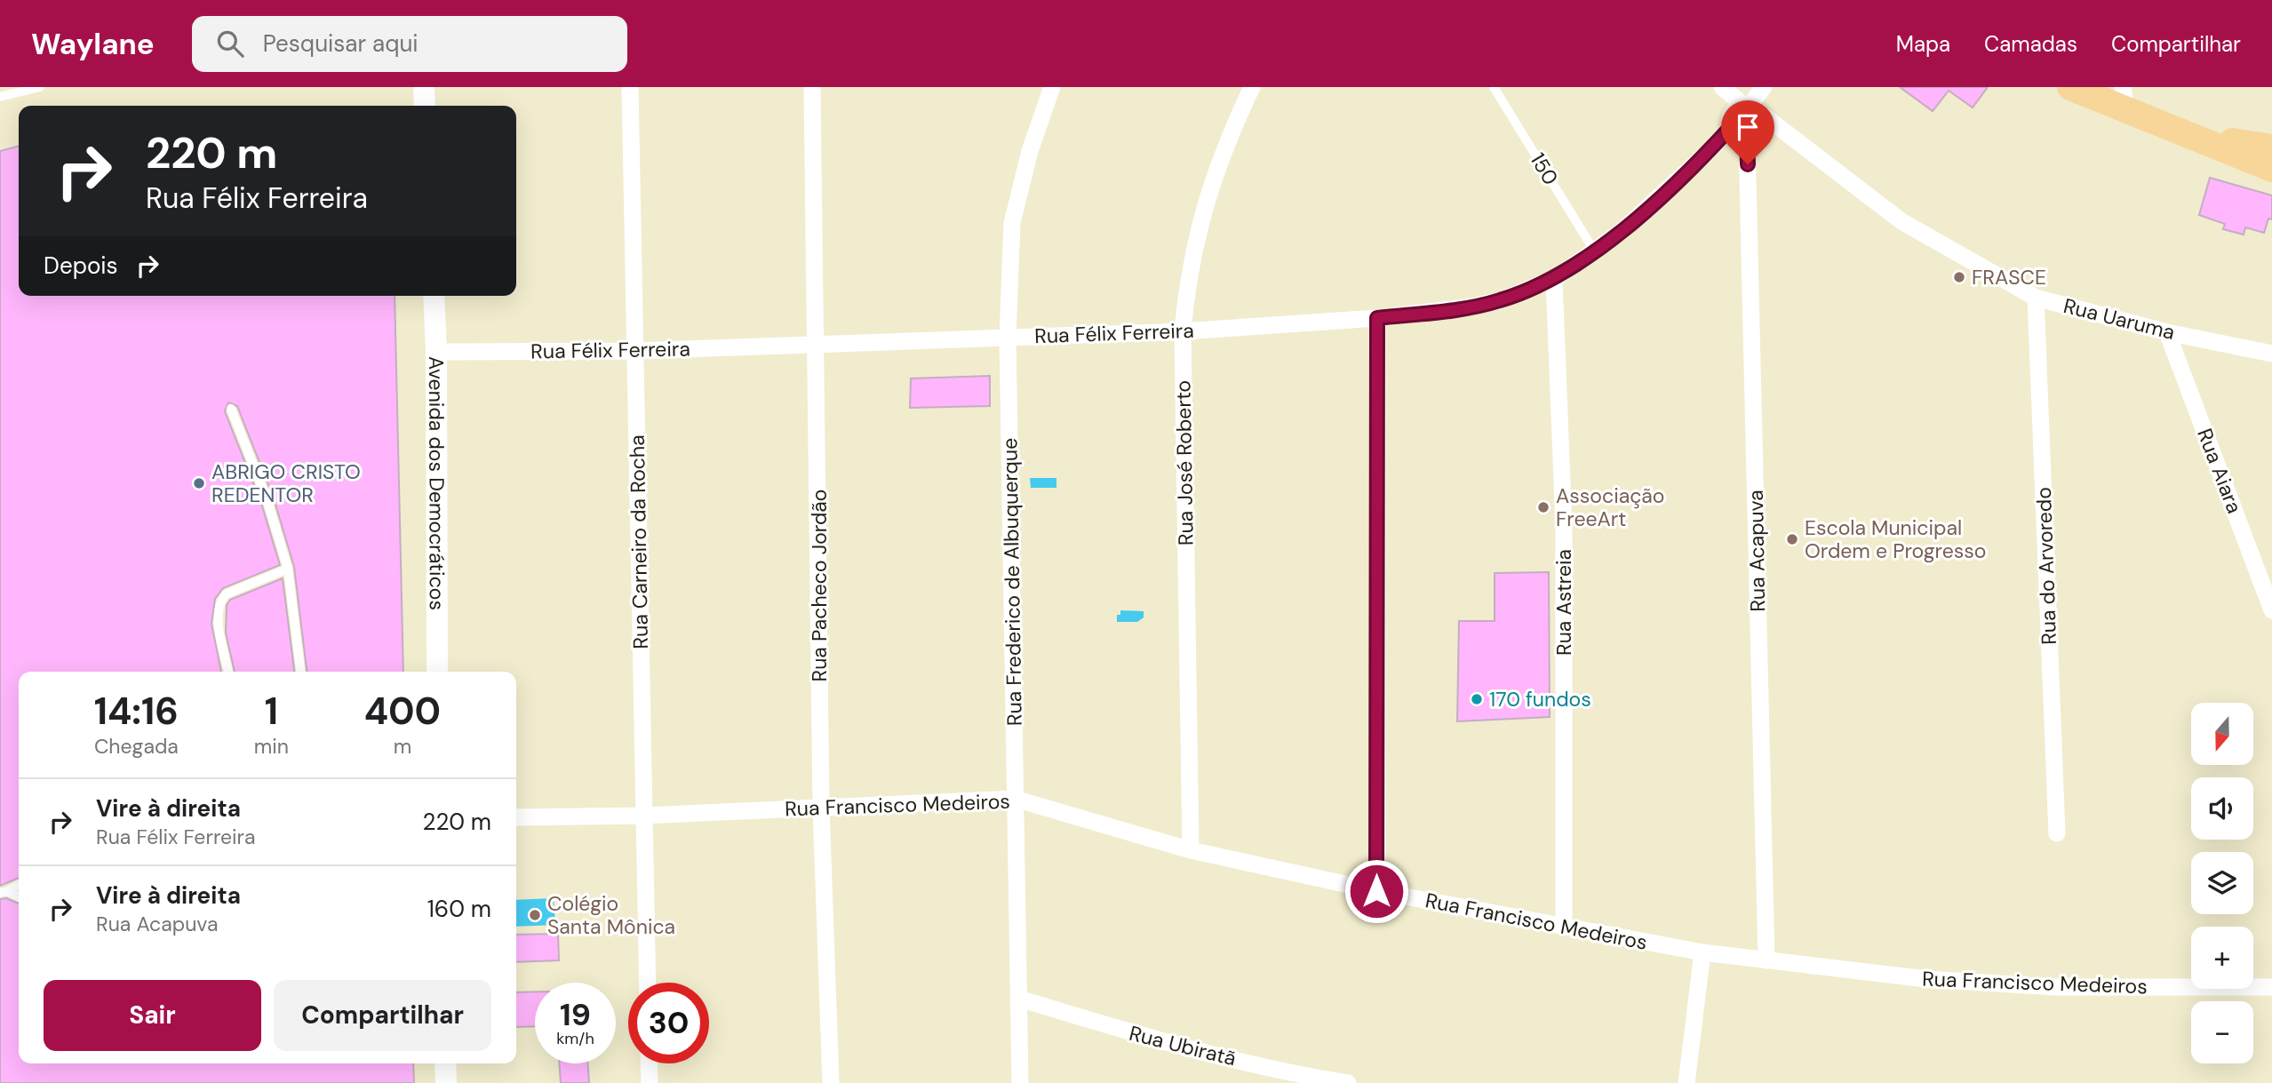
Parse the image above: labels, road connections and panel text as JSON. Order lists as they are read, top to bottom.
{
  "streets": {
    "street": [
      "Rua Uaruma",
      "Rua Félix Ferreira",
      "Rua José Roberto",
      "Rua Aiara",
      "Avenida dos Democráticos",
      "Rua Carneiro da Rocha",
      "Rua Acapuva",
      "Rua do Arvoredo",
      "Rua Frederico de Albuquerque",
      "Rua Pacheco Jordão",
      "Rua Astreia",
      "Rua Francisco Medeiros",
      "Rua Ubiratã"
    ],
    "lane": ["150"]
  },
  "crossings": [
    ["150", "Rua Félix Ferreira"],
    ["Rua Uaruma", "Rua Félix Ferreira"],
    ["Rua Uaruma", "Rua Aiara"],
    ["Rua Uaruma", "Rua Acapuva"],
    ["Rua Uaruma", "Rua do Arvoredo"],
    ["Rua Félix Ferreira", "Rua José Roberto"],
    ["Rua Félix Ferreira", "Avenida dos Democráticos"],
    ["Rua Félix Ferreira", "Rua Carneiro da Rocha"],
    ["Rua Félix Ferreira", "Rua Acapuva"],
    ["Rua Félix Ferreira", "Rua Frederico de Albuquerque"],
    ["Rua Félix Ferreira", "Rua Pacheco Jordão"],
    ["Rua Félix Ferreira", "Rua Astreia"],
    ["Rua José Roberto", "Rua Francisco Medeiros"],
    ["Rua Carneiro da Rocha", "Rua Francisco Medeiros"],
    ["Rua Acapuva", "Rua Francisco Medeiros"],
    ["Rua Frederico de Albuquerque", "Rua Francisco Medeiros"],
    ["Rua Frederico de Albuquerque", "Rua Ubiratã"],
    ["Rua Pacheco Jordão", "Rua Francisco Medeiros"],
    ["Rua Astreia", "Rua Francisco Medeiros"]
  ],
  "places": [
    "FRASCE",
    "ABRIGO CRISTO REDENTOR",
    "Associação FreeArt",
    "Escola Municipal Ordem e Progresso",
    "170 fundos",
    "Colégio Santa Mônica"
  ],
  "north": "bottom",
  "page": {
    "header": "Waylane",
    "search": "Pesquisar aqui",
    "nav": ["Mapa", "Camadas", "Compartilhar"],
    "turn": ["220 m", "Rua Félix Ferreira"],
    "then": "Depois",
    "eta": [
      "14:16",
      "Chegada",
      "1",
      "min",
      "400",
      "m"
    ],
    "map_buttons": ["+", "−"],
    "list": [
      {
        "name": "Vire à direita",
        "note": "Rua Félix Ferreira",
        "value": "220 m"
      },
      {
        "name": "Vire à direita",
        "note": "Rua Acapuva",
        "value": "160 m"
      }
    ],
    "buttons": ["Sair", "Compartilhar"],
    "speed": "19 km/h",
    "limit": "30"
  }
}
